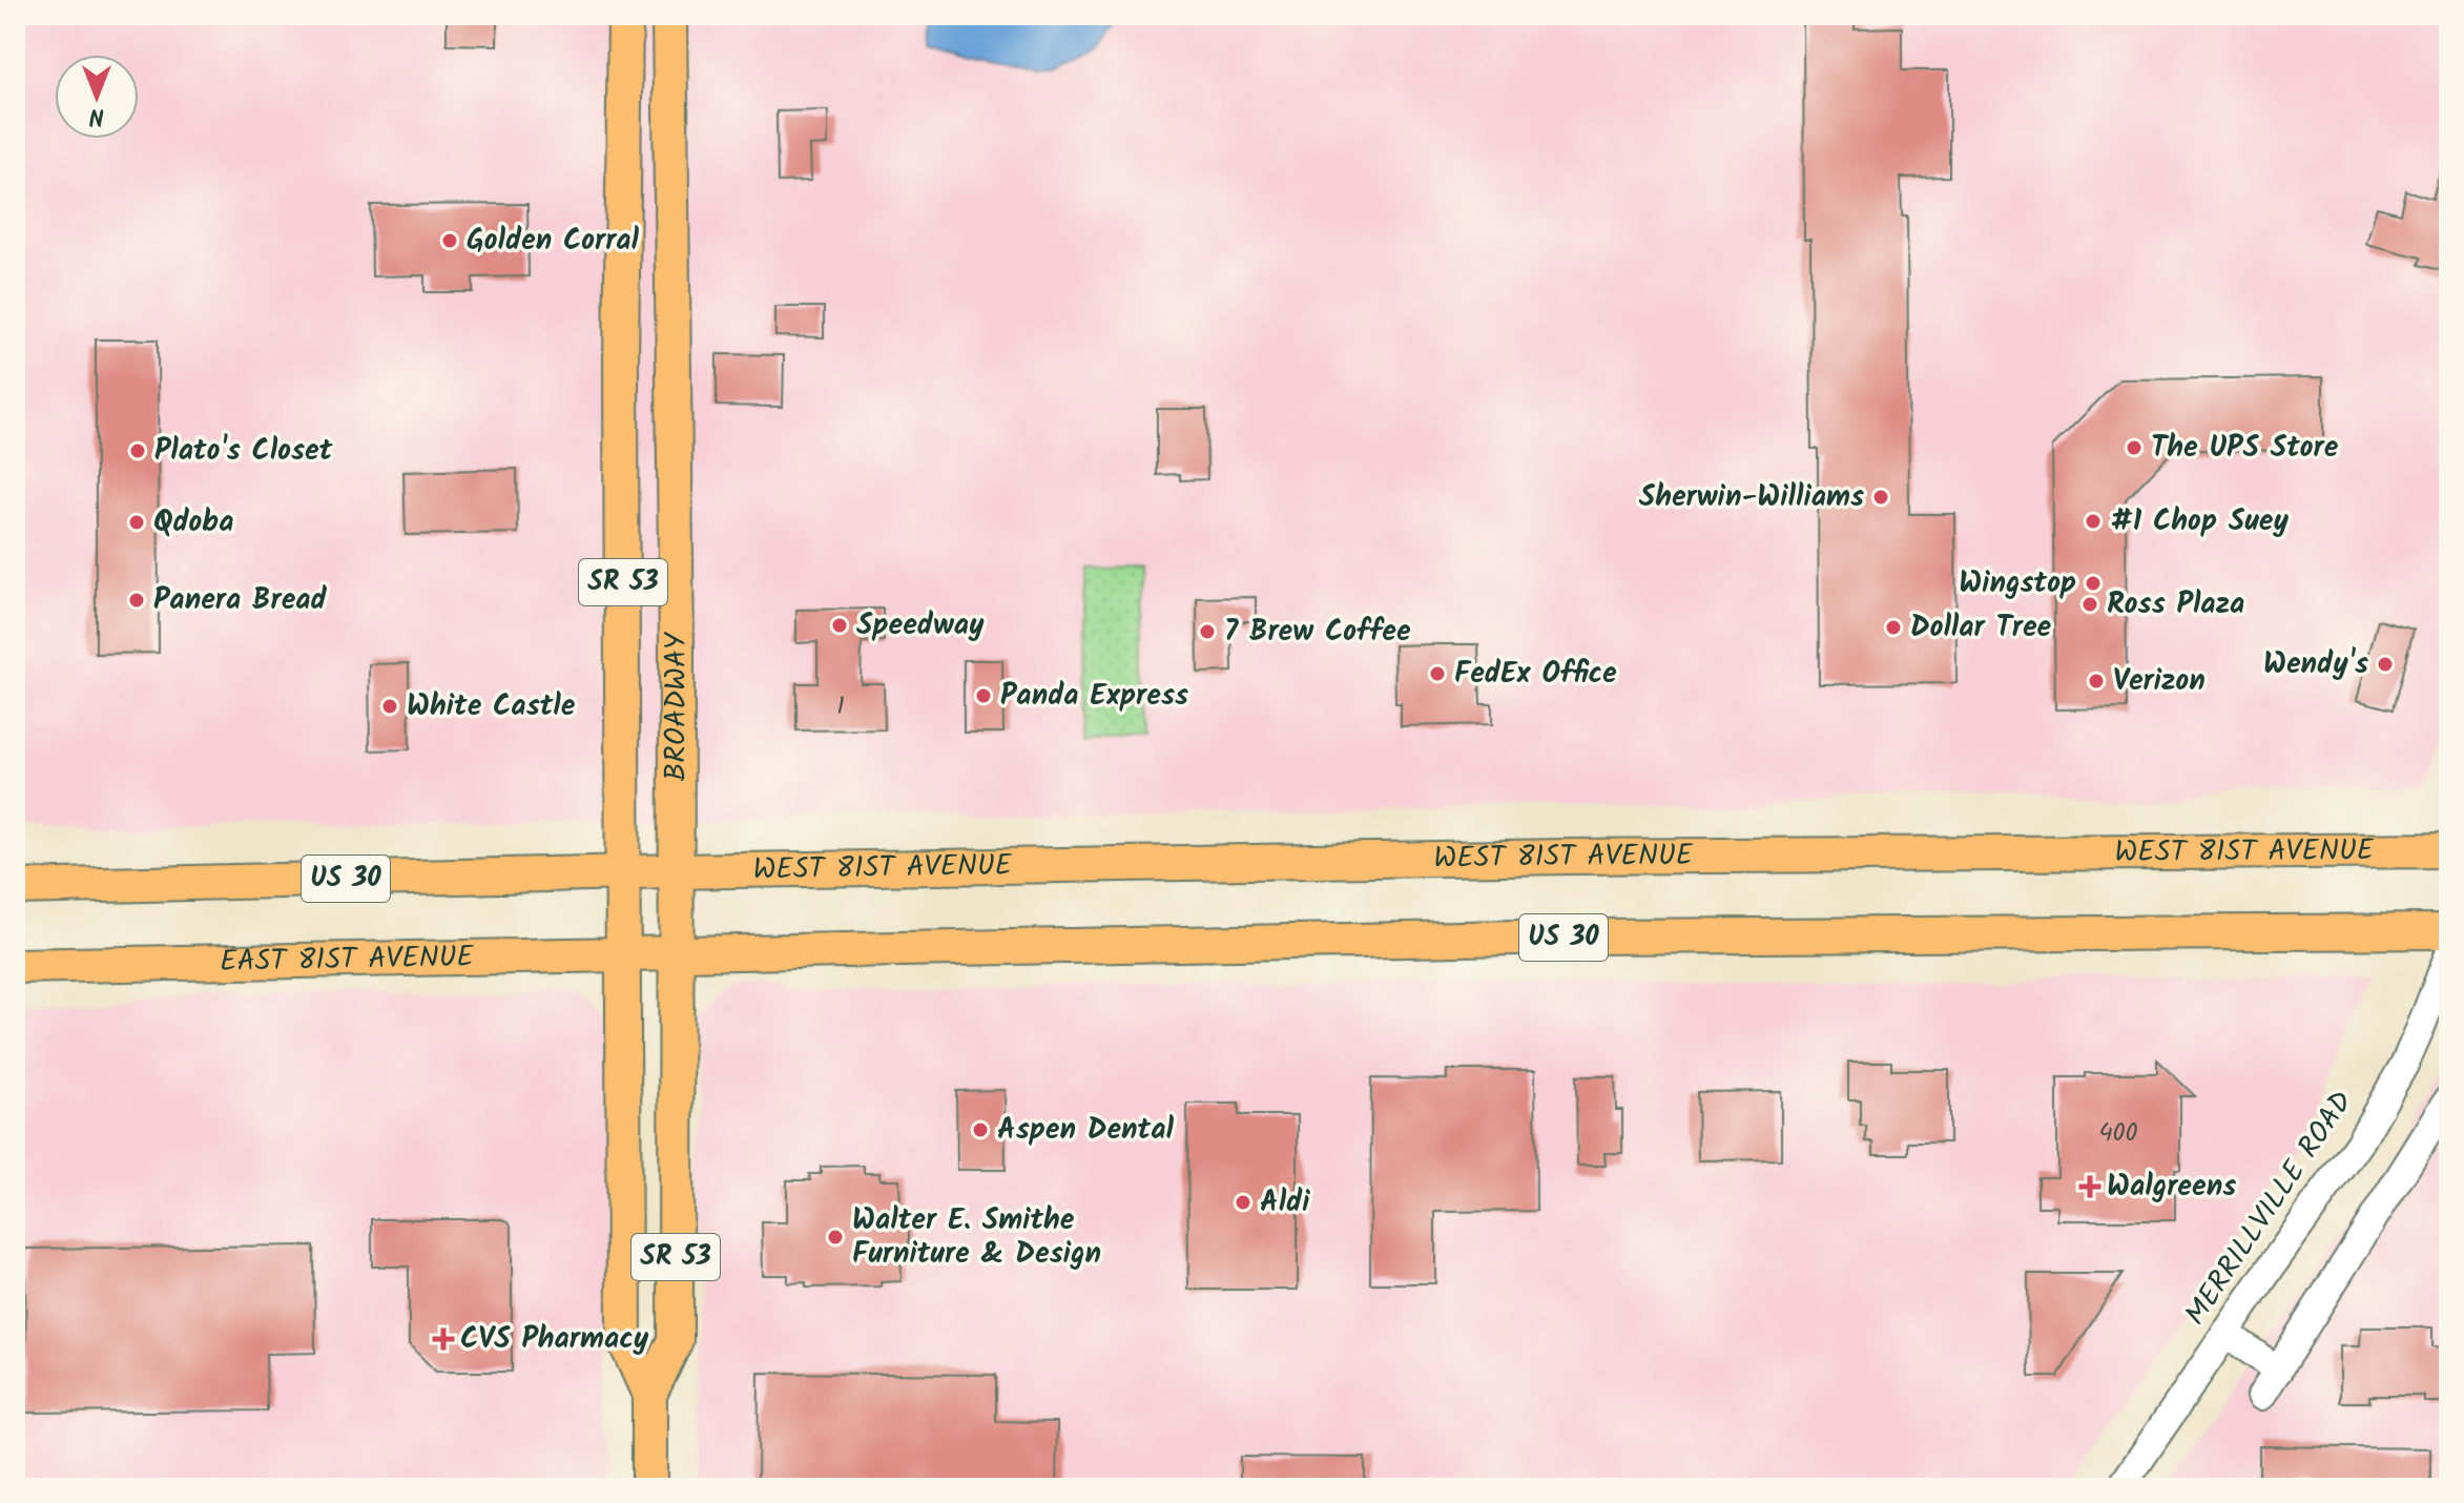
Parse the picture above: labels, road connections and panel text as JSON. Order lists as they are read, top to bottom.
{
  "streets": {
    "main road": [
      "SR 53",
      "BROADWAY",
      "WEST 81ST AVENUE",
      "US 30",
      "EAST 81ST AVENUE"
    ],
    "street": ["MERRILLVILLE ROAD"]
  },
  "crossings": [
    ["BROADWAY", "WEST 81ST AVENUE"],
    ["BROADWAY", "US 30"],
    ["BROADWAY", "EAST 81ST AVENUE"],
    ["WEST 81ST AVENUE", "US 30"],
    ["US 30", "EAST 81ST AVENUE"]
  ],
  "places": {
    "other": [
      "Golden Corral",
      "The UPS Store",
      "Plato's Closet",
      "Sherwin-Williams",
      "#1 Chop Suey",
      "Qdoba",
      "Wingstop",
      "Panera Bread",
      "Ross Plaza",
      "Speedway",
      "Dollar Tree",
      "7 Brew Coffee",
      "Wendy's",
      "FedEx Office",
      "Verizon",
      "Panda Express",
      "White Castle",
      "Aspen Dental",
      "Aldi",
      "Walter E. Smithe Furniture & Design"
    ],
    "health": ["Walgreens", "CVS Pharmacy"]
  },
  "house_numbers": ["1", "400"],
  "north": "bottom"
}
